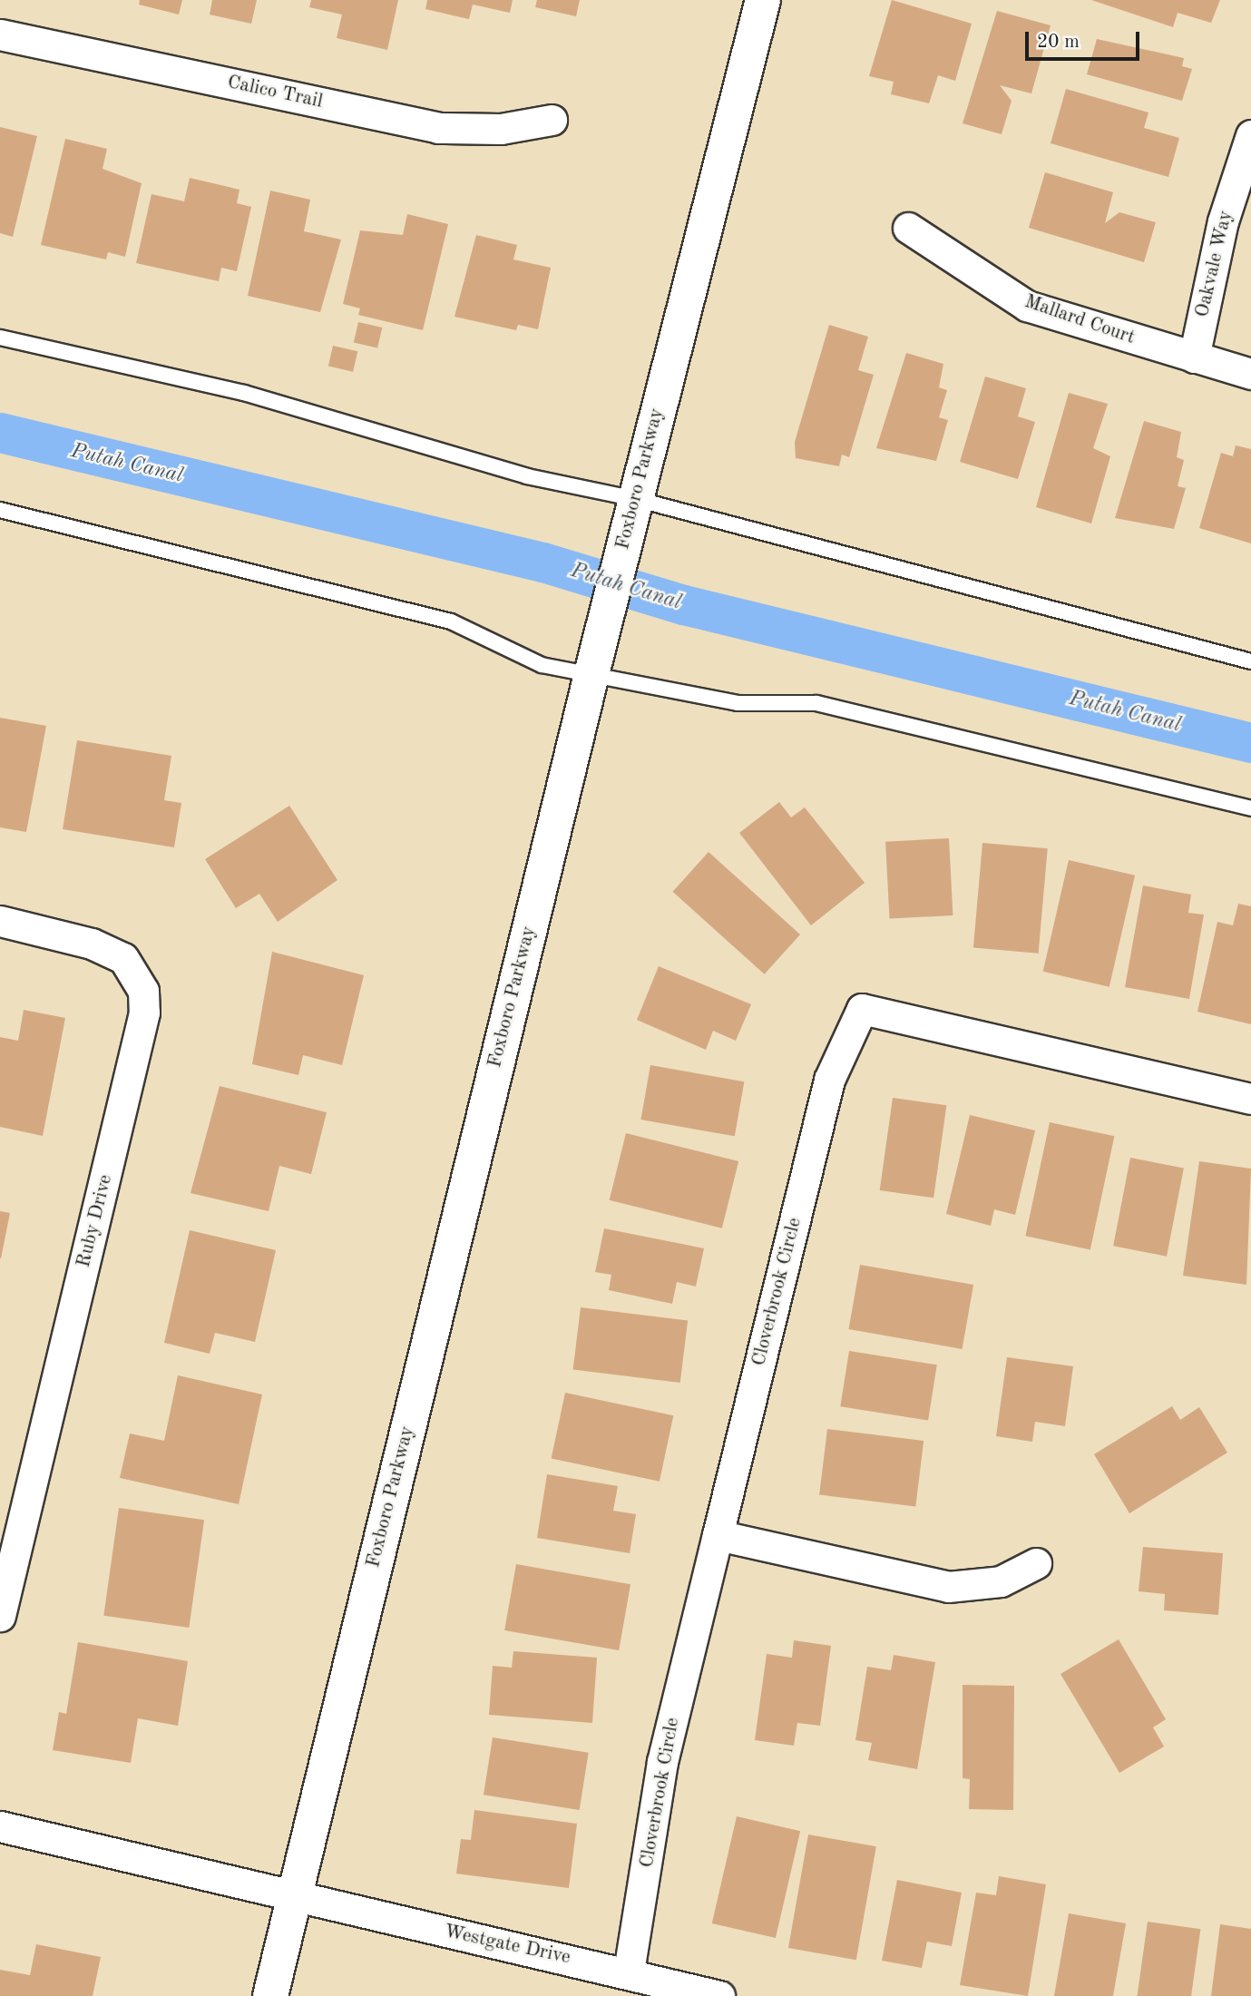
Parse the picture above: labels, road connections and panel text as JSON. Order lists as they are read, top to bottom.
{
  "streets": {
    "main road": ["Foxboro Parkway"],
    "street": [
      "Calico Trail",
      "Oakvale Way",
      "Mallard Court",
      "Ruby Drive",
      "Cloverbrook Circle",
      "Westgate Drive"
    ]
  },
  "crossings": [
    ["Oakvale Way", "Mallard Court"],
    ["Foxboro Parkway", "Westgate Drive"],
    ["Cloverbrook Circle", "Westgate Drive"]
  ],
  "water": ["Putah Canal"],
  "scale_bar": "20 m"
}
